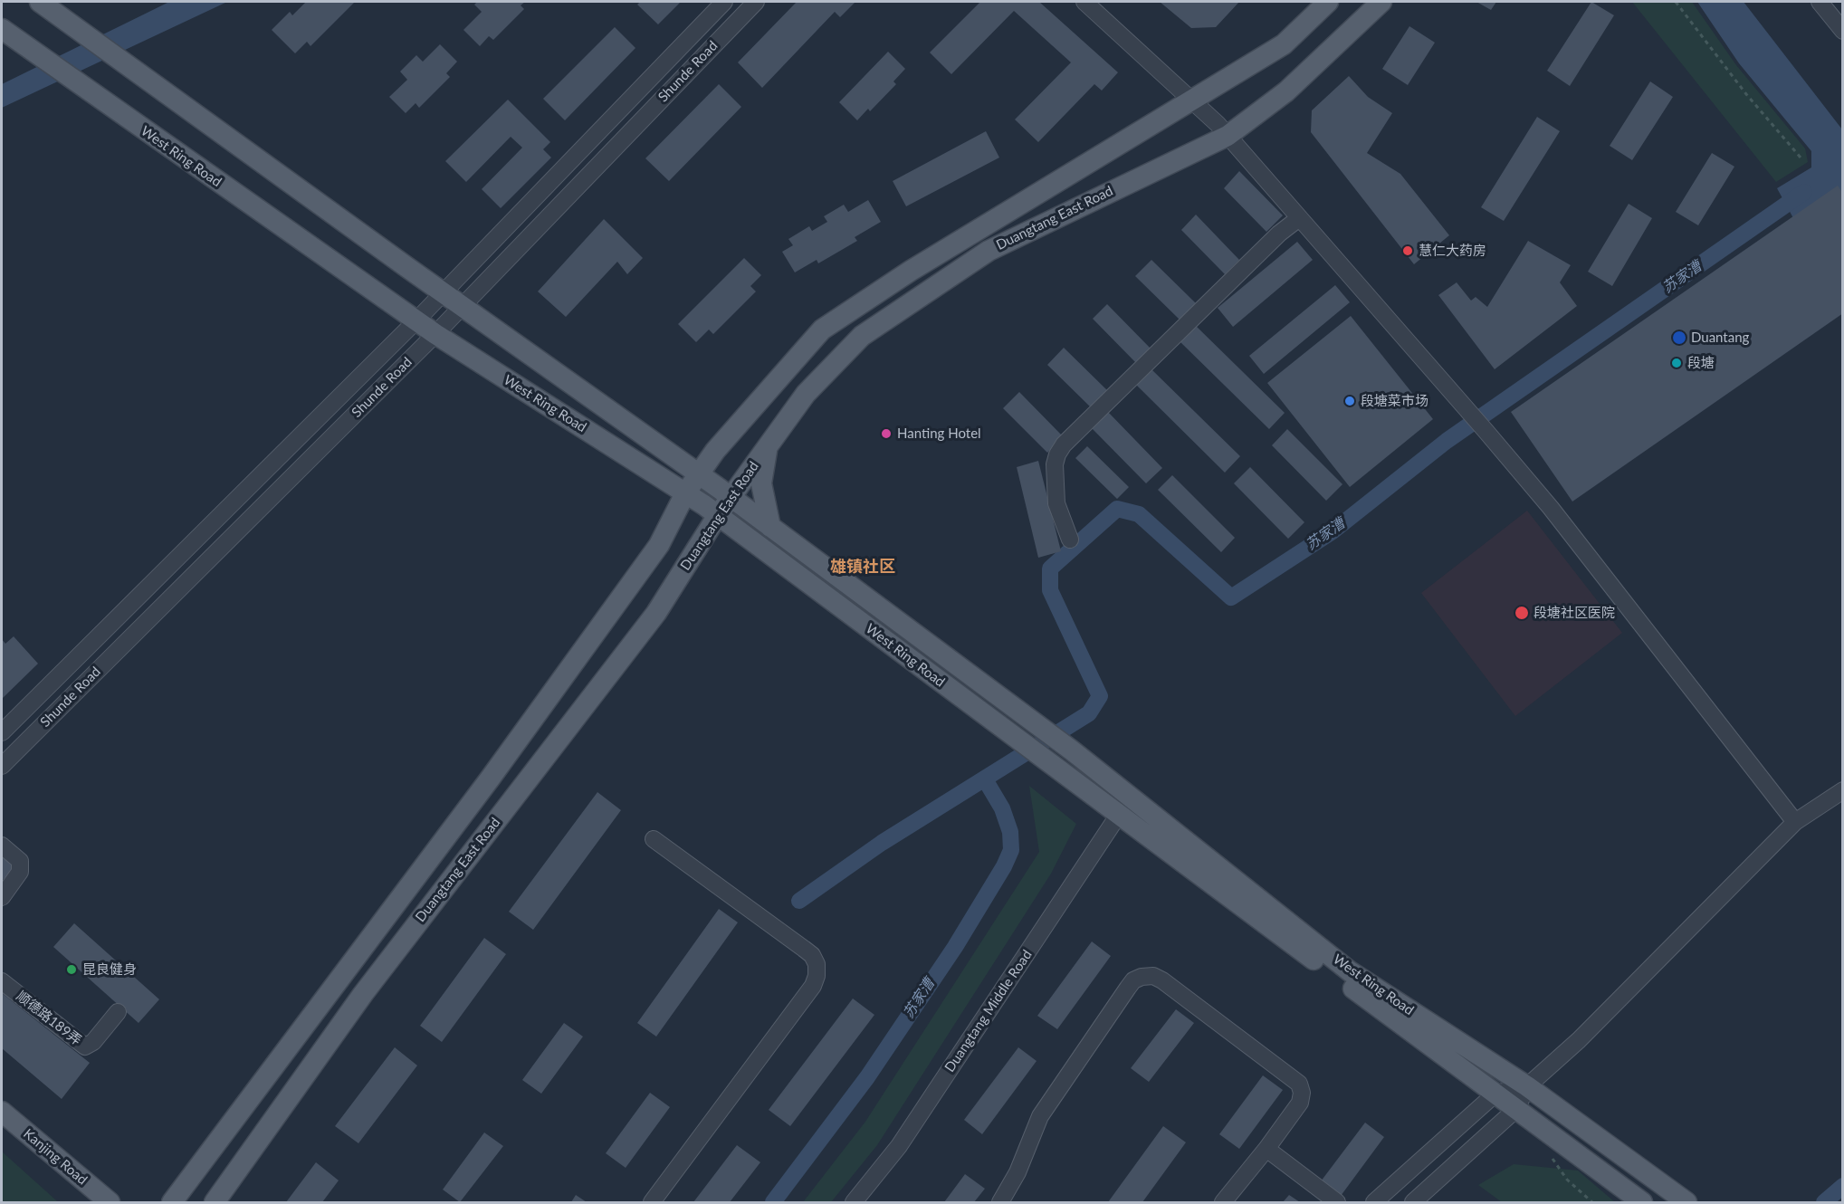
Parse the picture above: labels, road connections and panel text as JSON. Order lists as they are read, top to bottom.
{
  "streets": {
    "main road": ["West Ring Road", "Duangtang East Road", "Kanjing Road"],
    "street": ["Shunde Road", "Duangtang Middle Road", "顺德路189弄"]
  },
  "crossings": [
    ["Shunde Road", "West Ring Road"],
    ["West Ring Road", "Duangtang East Road"],
    ["West Ring Road", "Duangtang Middle Road"]
  ],
  "districts": ["雄镇社区"],
  "water": ["苏家漕"],
  "places": [
    "慧仁大药房",
    "Duantang",
    "段塘",
    "段塘菜市场",
    "Hanting Hotel",
    "段塘社区医院",
    "昆良健身"
  ]
}
